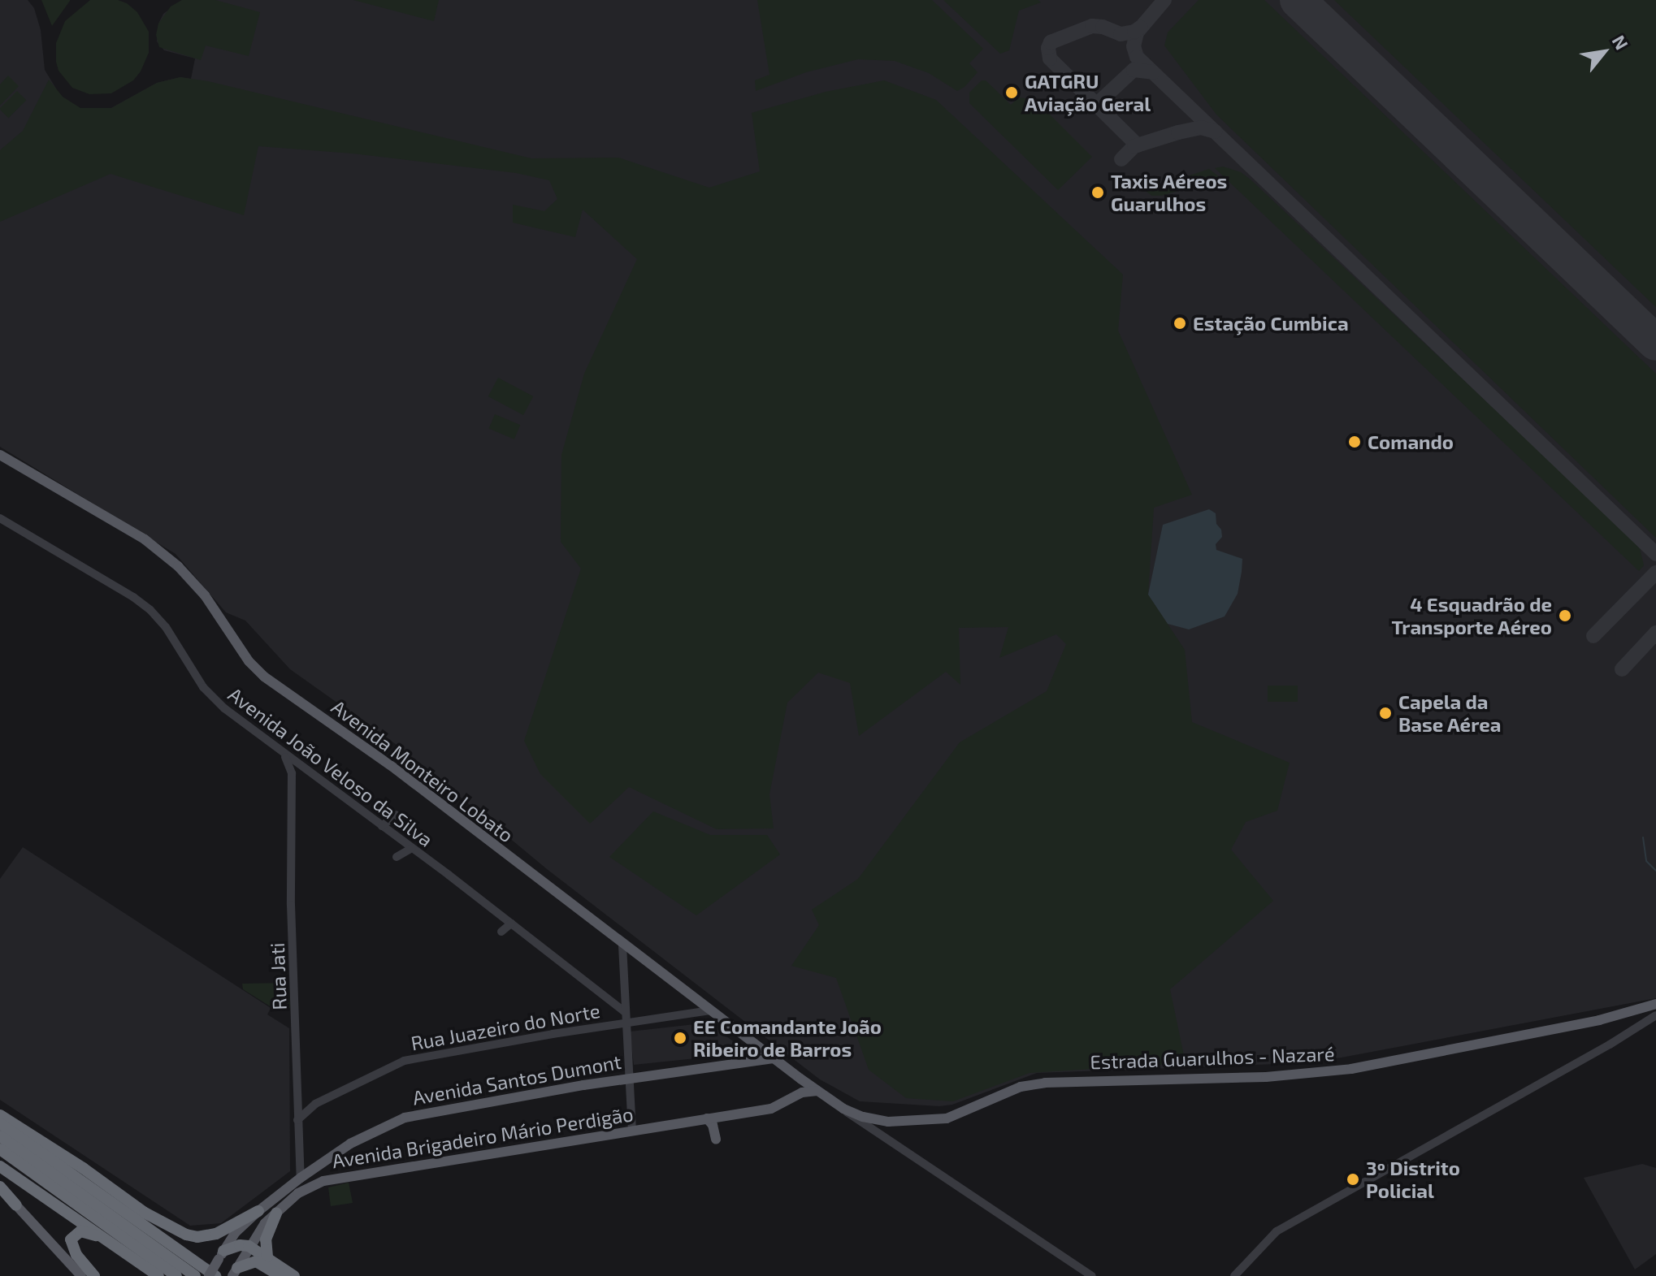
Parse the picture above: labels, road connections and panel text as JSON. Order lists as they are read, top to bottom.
{
  "streets": {
    "main road": [
      "Avenida Monteiro Lobato",
      "Estrada Guarulhos - Nazaré",
      "Avenida Santos Dumont",
      "Avenida Brigadeiro Mário Perdigão"
    ],
    "street": ["Avenida João Veloso da Silva", "Rua Jati", "Rua Juazeiro do Norte"]
  },
  "crossings": [
    ["Avenida João Veloso da Silva", "Rua Jati"],
    ["Avenida Monteiro Lobato", "Rua Juazeiro do Norte"],
    ["Avenida Monteiro Lobato", "Estrada Guarulhos - Nazaré"],
    ["Avenida Monteiro Lobato", "Avenida Santos Dumont"],
    ["Avenida Monteiro Lobato", "Avenida Brigadeiro Mário Perdigão"],
    ["Rua Jati", "Rua Juazeiro do Norte"],
    ["Rua Jati", "Avenida Santos Dumont"]
  ],
  "places": [
    "GATGRU Aviação Geral",
    "Taxis Aéreos Guarulhos",
    "Estação Cumbica",
    "Comando",
    "4 Esquadrão de Transporte Aéreo",
    "Capela da Base Aérea",
    "EE Comandante João Ribeiro de Barros",
    "3º Distrito Policial"
  ],
  "north": "top right"
}
